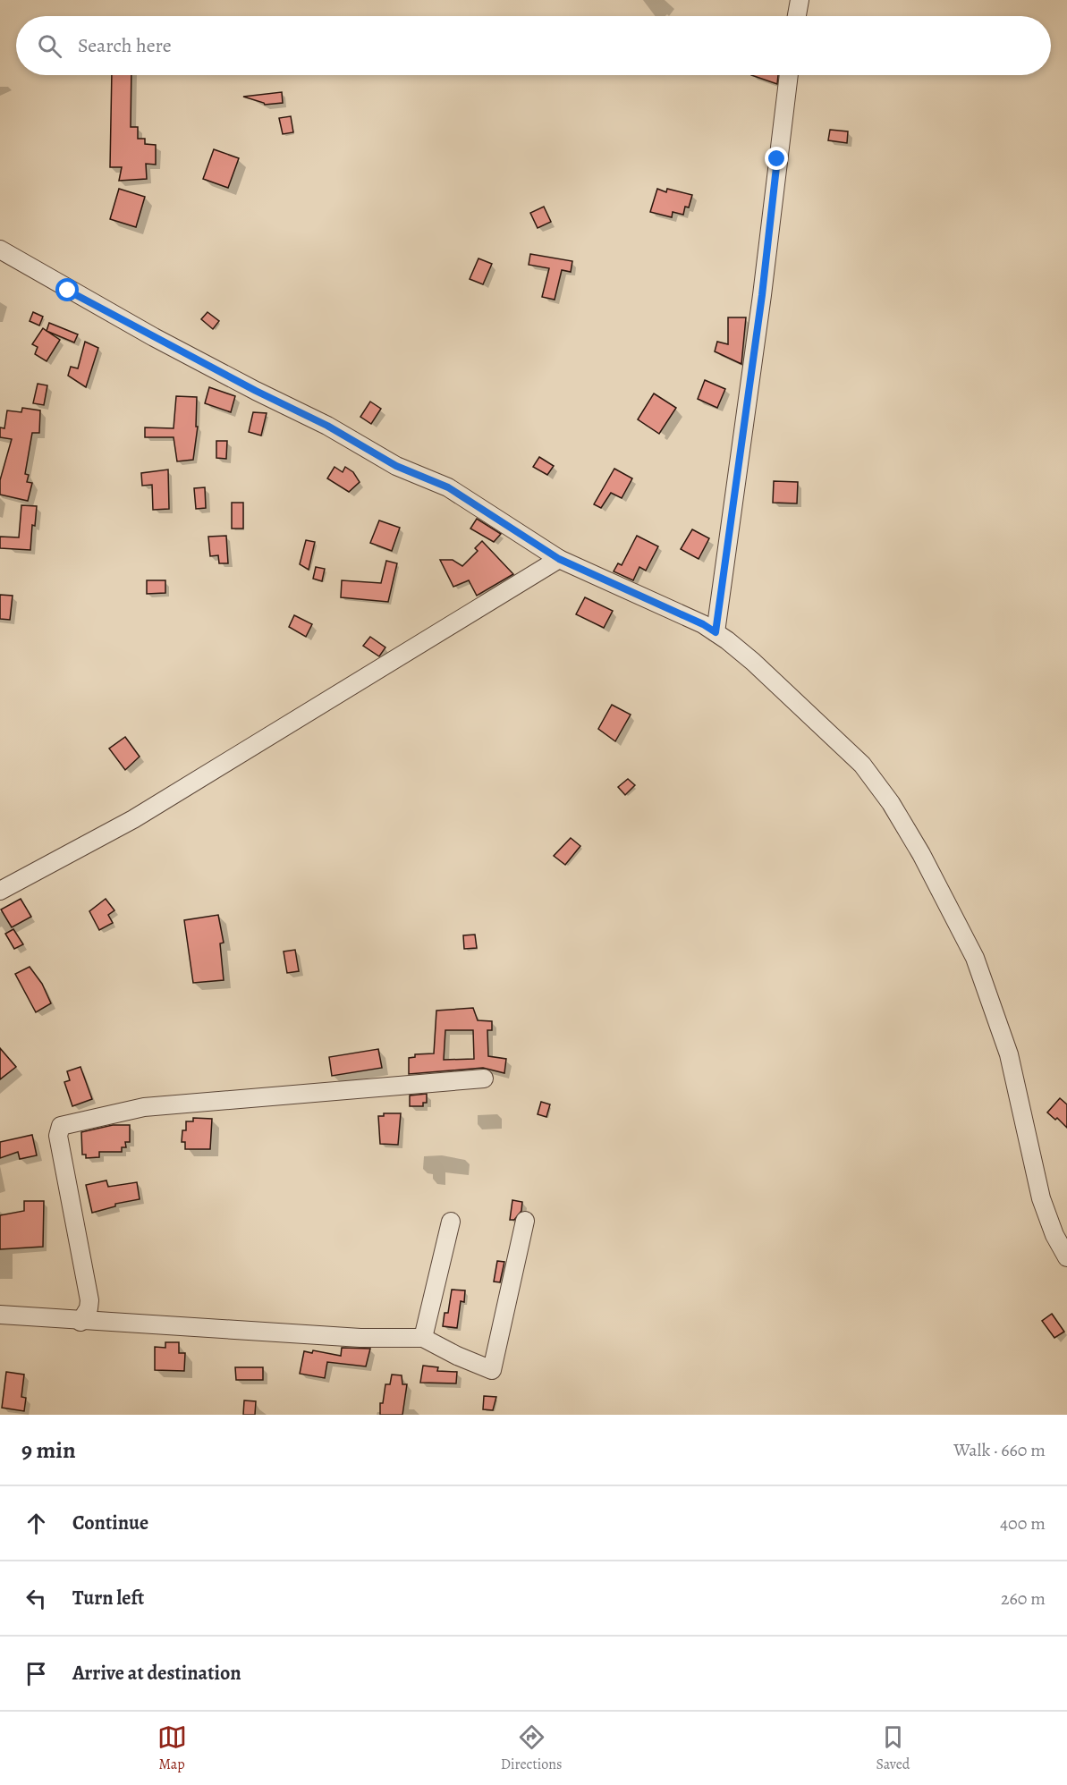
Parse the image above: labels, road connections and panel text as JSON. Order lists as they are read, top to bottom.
{
  "page": {
    "search": "Search here",
    "heading": ["9 min", "Walk · 660 m"],
    "list": [
      ["Continue", "400 m"],
      ["Turn left", "260 m"],
      "Arrive at destination"
    ],
    "nav": ["Map", "Directions", "Saved"]
  }
}
